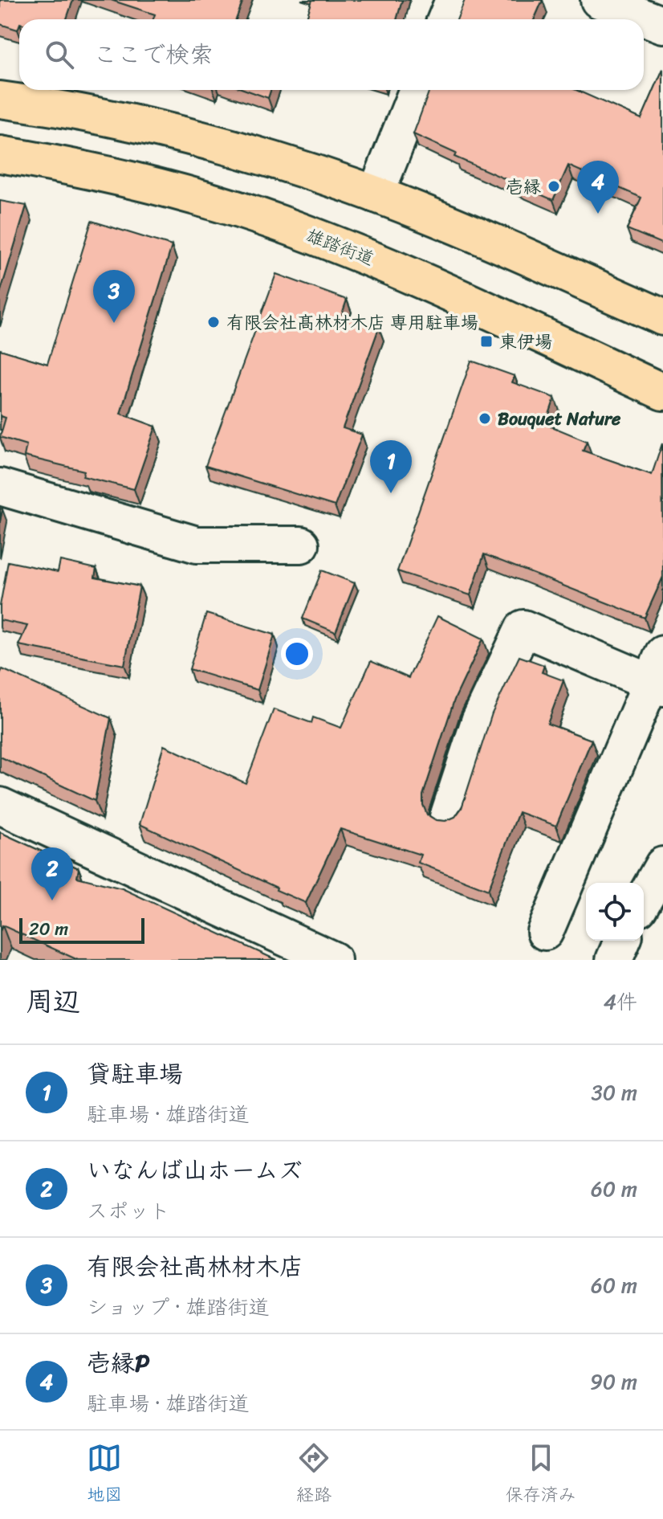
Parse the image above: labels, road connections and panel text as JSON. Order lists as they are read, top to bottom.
{
  "streets": {
    "main road": ["雄踏街道"]
  },
  "places": {
    "other": ["壱縁", "有限会社髙林材木店 専用駐車場", "Bouquet Nature"],
    "transit": ["東伊場"]
  },
  "scale_bar": "20 m",
  "page": {
    "search": "ここで検索",
    "pins": [
      "4",
      "3",
      "1",
      "2"
    ],
    "scale": "20 m",
    "heading": ["周辺", "4件"],
    "list": [
      {
        "mark": "1",
        "name": "貸駐車場",
        "note": "駐車場 · 雄踏街道",
        "value": "30 m"
      },
      {
        "mark": "2",
        "name": "いなんば山ホームズ",
        "note": "スポット",
        "value": "60 m"
      },
      {
        "mark": "3",
        "name": "有限会社髙林材木店",
        "note": "ショップ · 雄踏街道",
        "value": "60 m"
      },
      {
        "mark": "4",
        "name": "壱縁P",
        "note": "駐車場 · 雄踏街道",
        "value": "90 m"
      }
    ],
    "nav": ["地図", "経路", "保存済み"]
  }
}
